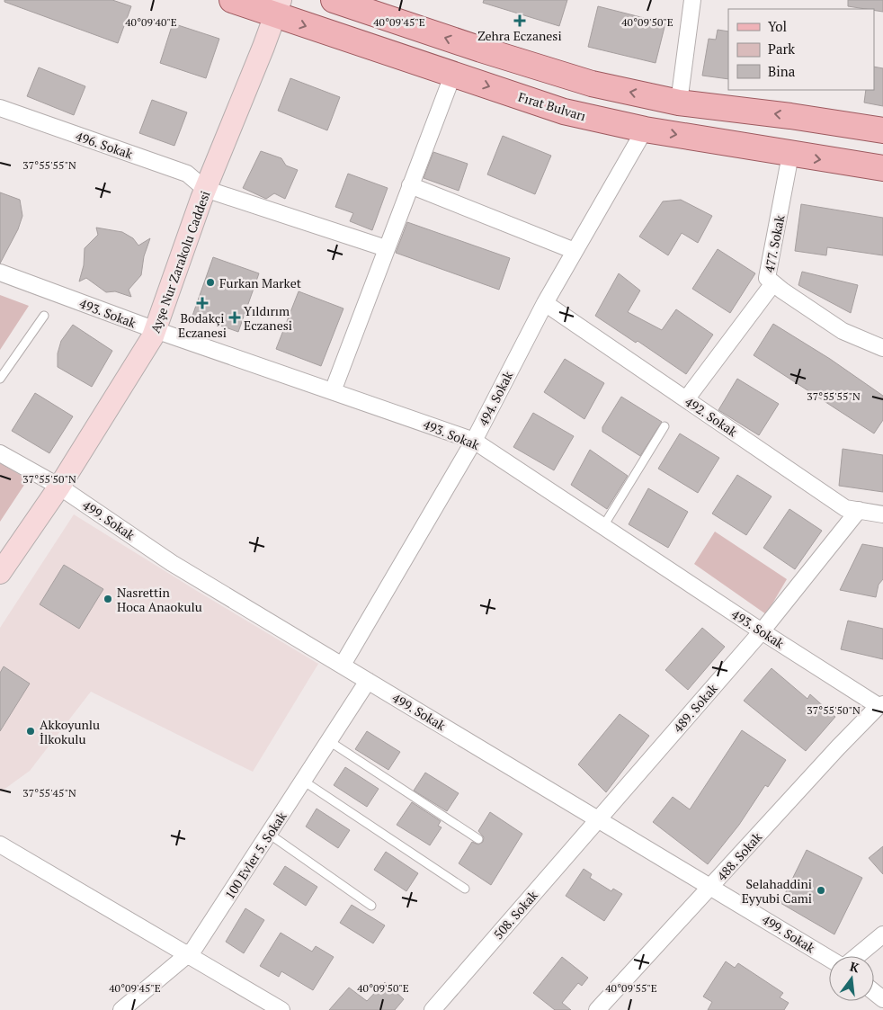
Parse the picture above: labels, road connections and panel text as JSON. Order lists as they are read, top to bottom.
{
  "streets": {
    "main road": ["Fırat Bulvarı"],
    "street": [
      "496. Sokak",
      "477. Sokak",
      "Ayşe Nur Zarakolu Caddesi",
      "493. Sokak",
      "494. Sokak",
      "492. Sokak",
      "499. Sokak",
      "489. Sokak",
      "100 Evler 5. Sokak",
      "488. Sokak",
      "508. Sokak"
    ]
  },
  "crossings": [
    ["Fırat Bulvarı", "477. Sokak"],
    ["Fırat Bulvarı", "Ayşe Nur Zarakolu Caddesi"],
    ["Fırat Bulvarı", "494. Sokak"],
    ["496. Sokak", "Ayşe Nur Zarakolu Caddesi"],
    ["Ayşe Nur Zarakolu Caddesi", "493. Sokak"],
    ["Ayşe Nur Zarakolu Caddesi", "499. Sokak"],
    ["493. Sokak", "494. Sokak"],
    ["493. Sokak", "489. Sokak"],
    ["493. Sokak", "488. Sokak"],
    ["494. Sokak", "492. Sokak"],
    ["494. Sokak", "499. Sokak"],
    ["492. Sokak", "489. Sokak"],
    ["499. Sokak", "489. Sokak"],
    ["499. Sokak", "100 Evler 5. Sokak"],
    ["499. Sokak", "488. Sokak"],
    ["499. Sokak", "508. Sokak"],
    ["489. Sokak", "508. Sokak"]
  ],
  "places": {
    "health": ["Zehra Eczanesi", "Bodakçi Eczanesi", "Yıldırım Eczanesi"],
    "other": [
      "Furkan Market",
      "Nasrettin Hoca Anaokulu",
      "Akkoyunlu İlkokulu",
      "Selahaddini Eyyubi Cami"
    ]
  },
  "legend": ["Yol", "Park", "Bina"],
  "north": "top",
  "coordinates": [
    "40°09'40\"E",
    "40°09'45\"E",
    "40°09'50\"E",
    "37°55'55\"N",
    "37°55'50\"N",
    "37°55'45\"N",
    "40°09'55\"E"
  ]
}
